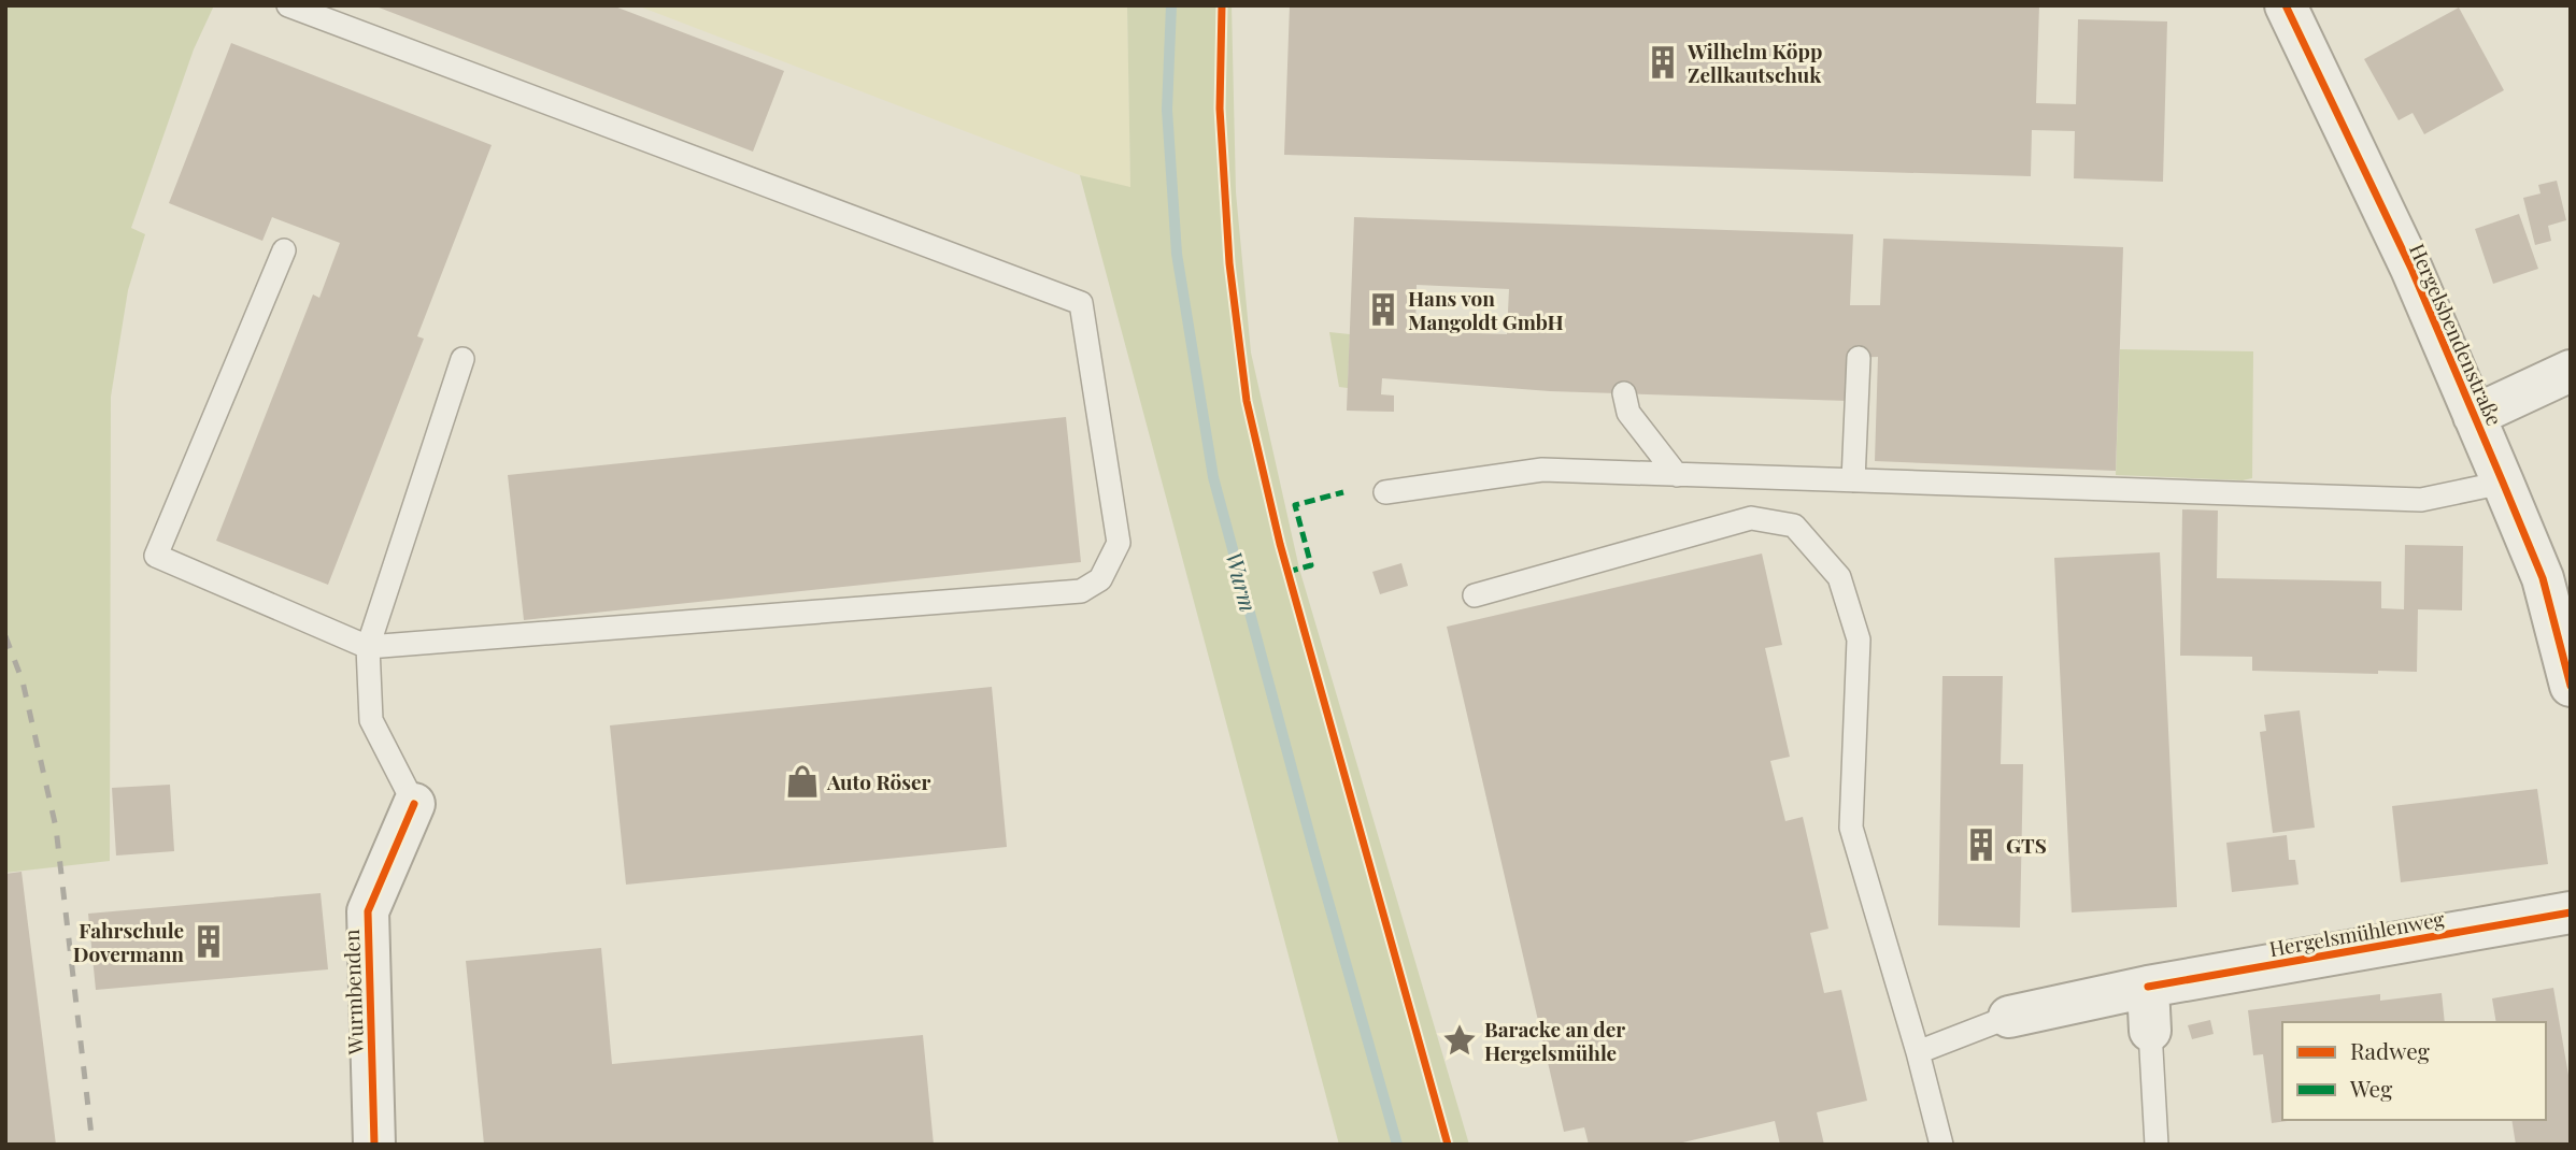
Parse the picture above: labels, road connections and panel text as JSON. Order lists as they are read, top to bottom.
{
  "streets": {
    "street": ["Hergelsbendenstraße", "Hergelsmühlenweg", "Wurmbenden"]
  },
  "water": ["Wurm"],
  "places": {
    "building": [
      "Wilhelm Köpp Zellkautschuk",
      "Hans von Mangoldt GmbH",
      "GTS",
      "Fahrschule Dovermann"
    ],
    "shop": ["Auto Röser"],
    "place": ["Baracke an der Hergelsmühle"]
  },
  "legend": ["Radweg", "Weg"]
}
